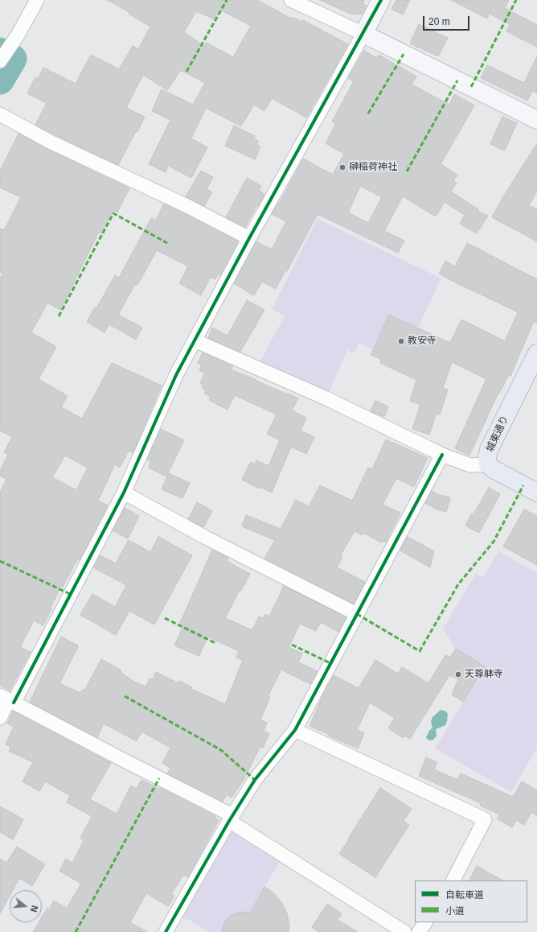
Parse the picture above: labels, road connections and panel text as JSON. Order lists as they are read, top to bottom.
{
  "streets": {
    "highway": ["城東通り"]
  },
  "places": ["榊稲荷神社", "教安寺", "天尊躰寺"],
  "legend": ["自転車道", "小道"],
  "scale_bar": "20 m",
  "north": "right"
}
